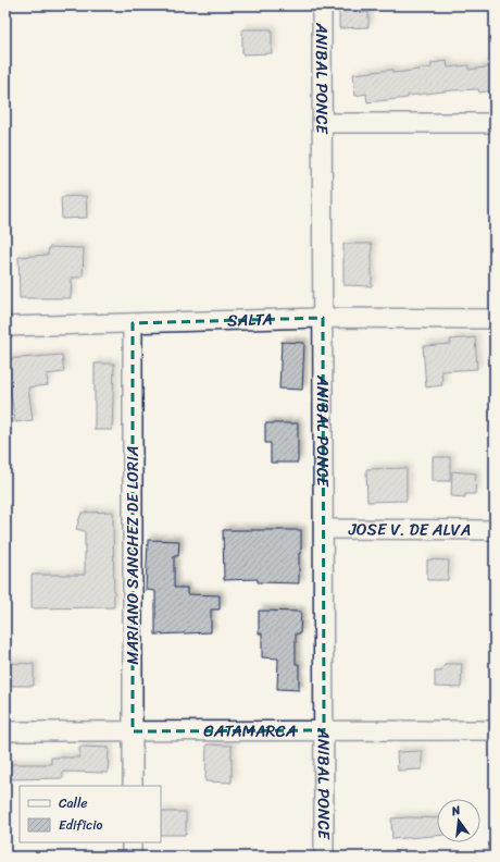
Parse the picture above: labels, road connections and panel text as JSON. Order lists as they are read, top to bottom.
{
  "streets": {
    "street": [
      "ANIBAL PONCE",
      "SALTA",
      "JOSE V. DE ALVA",
      "MARIANO SANCHEZ DE LORIA",
      "CATAMARCA"
    ]
  },
  "crossings": [
    ["ANIBAL PONCE", "SALTA"],
    ["ANIBAL PONCE", "JOSE V. DE ALVA"],
    ["ANIBAL PONCE", "CATAMARCA"],
    ["SALTA", "MARIANO SANCHEZ DE LORIA"],
    ["MARIANO SANCHEZ DE LORIA", "CATAMARCA"]
  ],
  "legend": ["Calle", "Edificio"],
  "north": "top"
}
